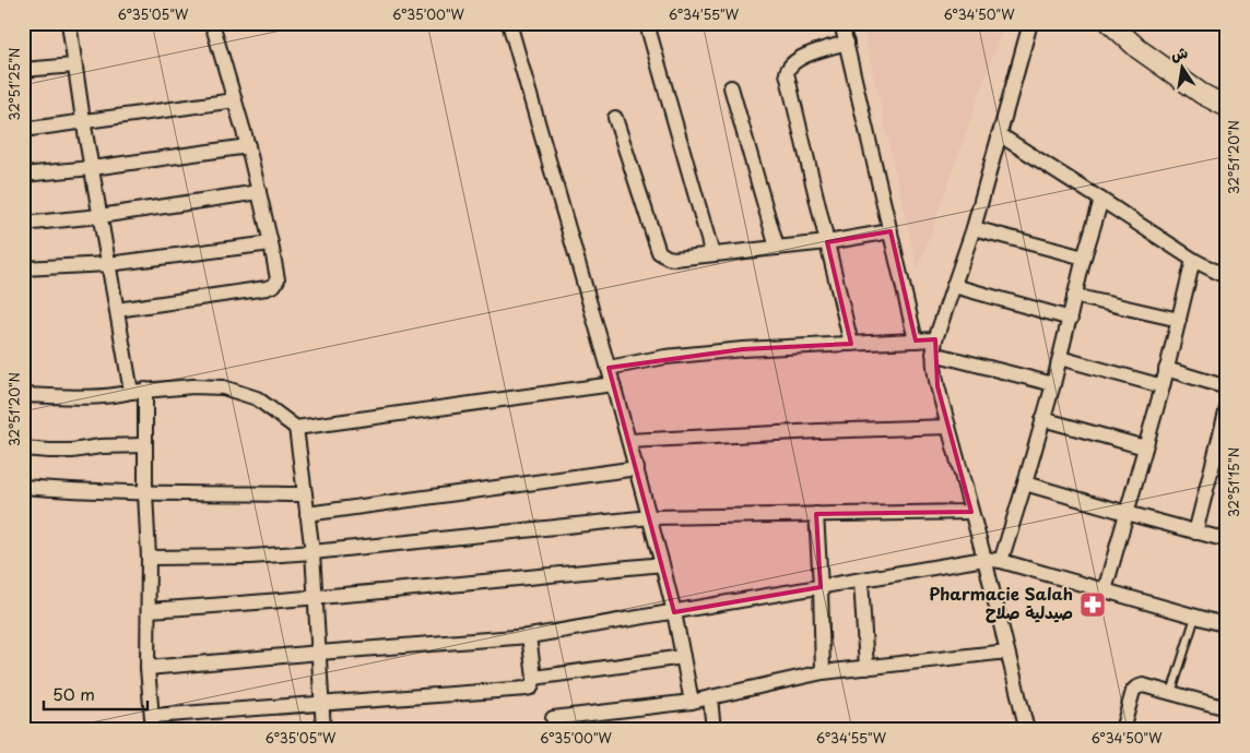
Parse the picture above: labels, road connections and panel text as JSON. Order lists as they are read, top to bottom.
{
  "places": {
    "pharmacy": ["Pharmacie Salah صيدلية صلاح"]
  },
  "scale_bar": "50 m",
  "north": "top",
  "coordinates": [
    "6°35'05\"W",
    "6°35'00\"W",
    "6°34'55\"W",
    "6°34'50\"W",
    "32°51'25\"N",
    "32°51'20\"N",
    "32°51'15\"N"
  ]
}
